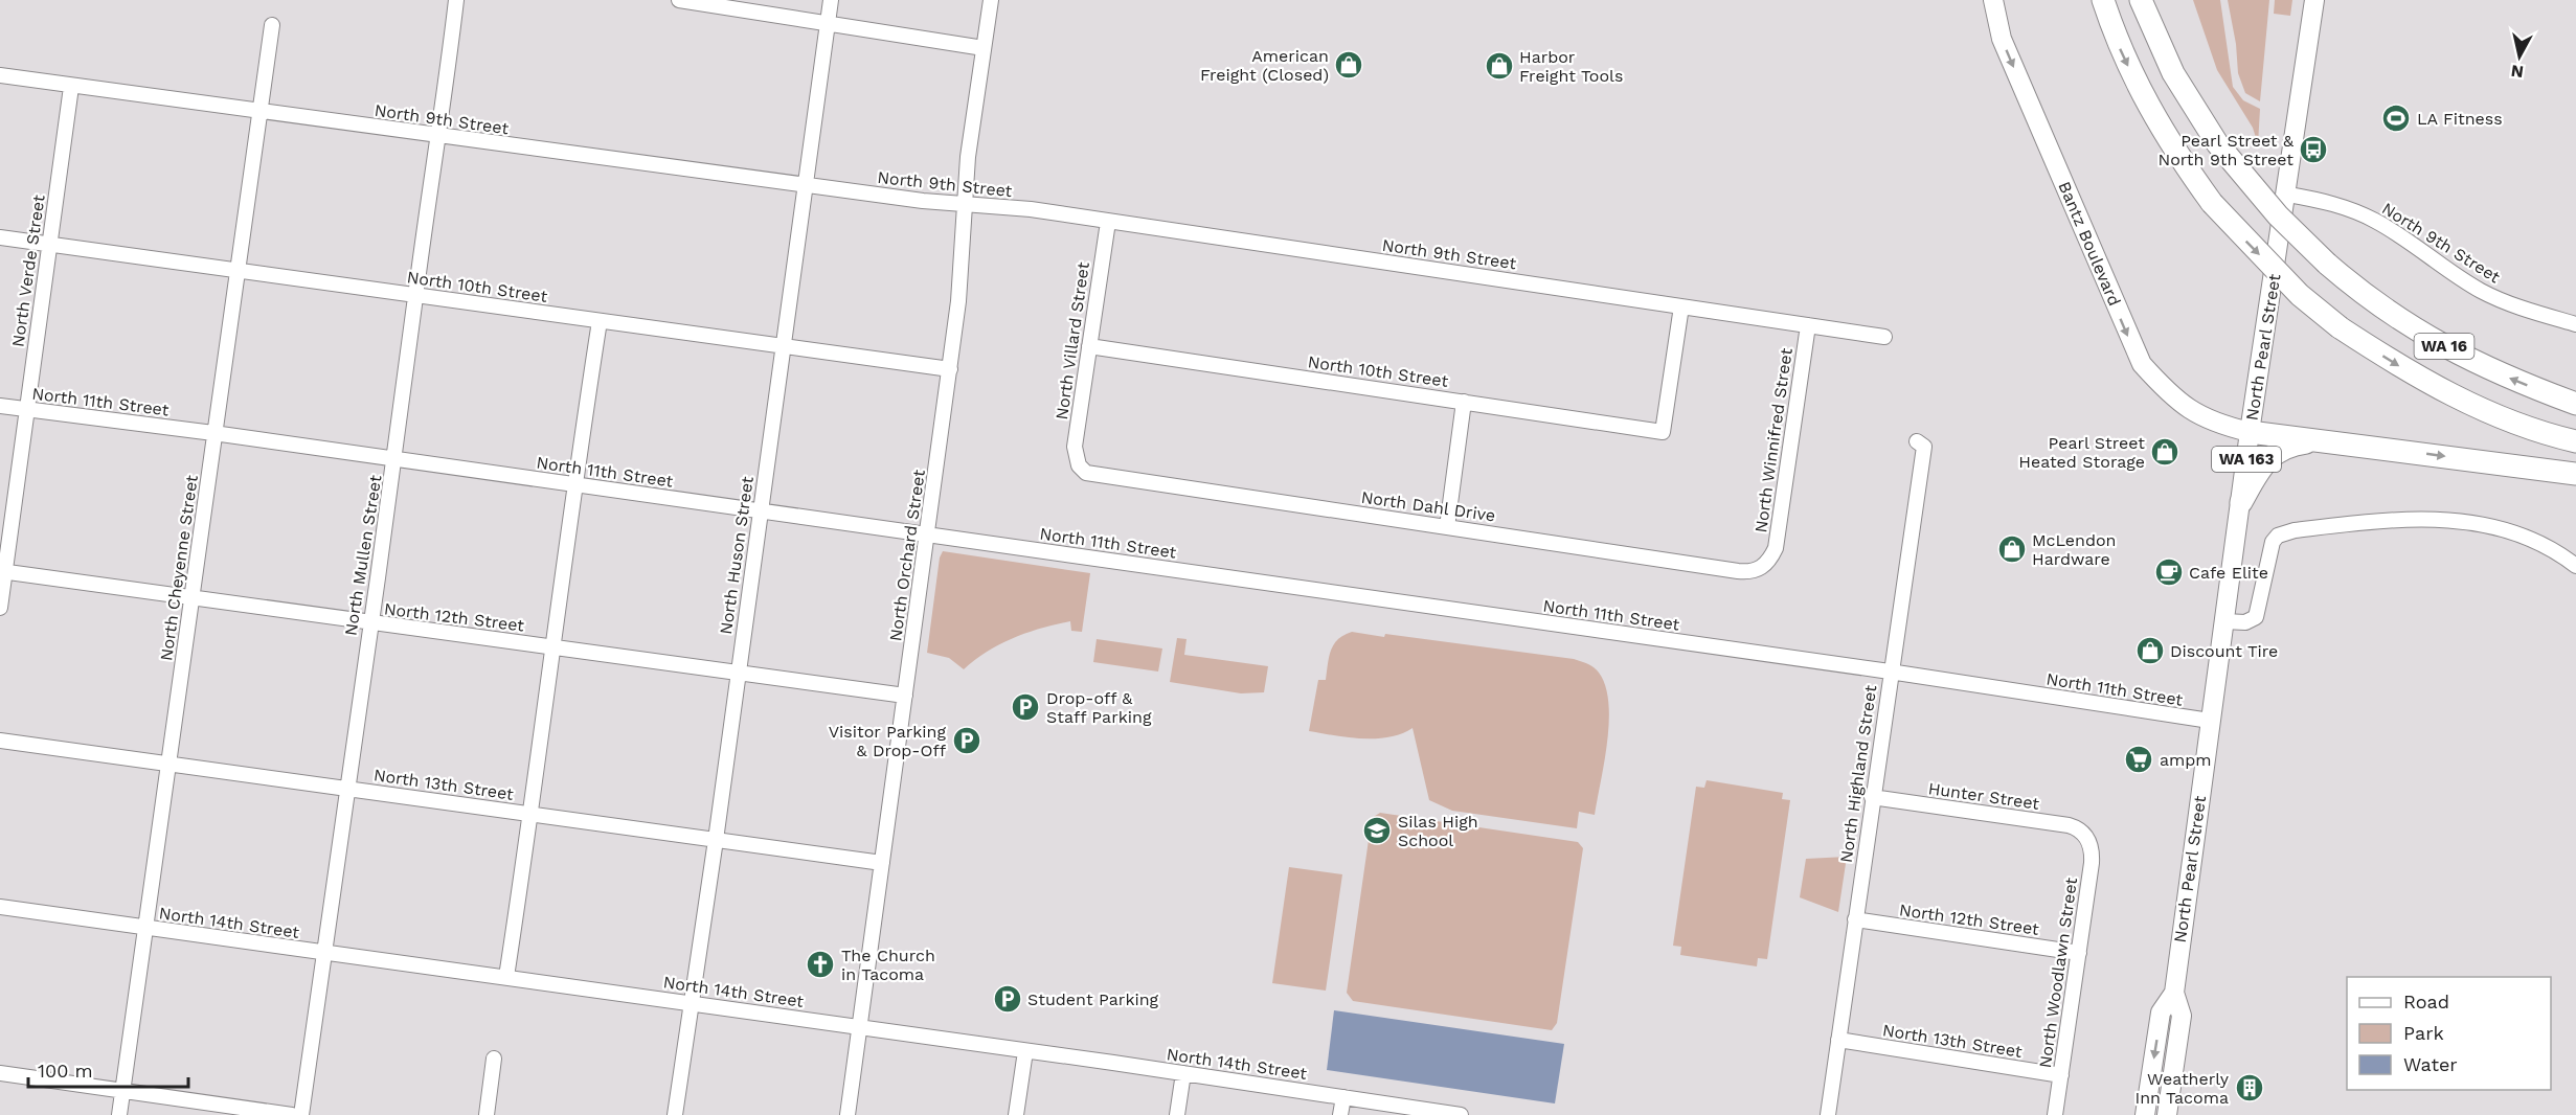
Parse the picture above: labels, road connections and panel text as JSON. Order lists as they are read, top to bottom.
{
  "streets": {
    "highway": ["WA 16"],
    "main road": ["Bantz Boulevard", "North Pearl Street", "WA 163"],
    "street": [
      "North 9th Street",
      "North Verde Street",
      "North 10th Street",
      "North Villard Street",
      "North 11th Street",
      "North Winnifred Street",
      "North Dahl Drive",
      "North Mullen Street",
      "North Huson Street",
      "North Orchard Street",
      "North Cheyenne Street",
      "North 12th Street",
      "North Highland Street",
      "North 13th Street",
      "Hunter Street",
      "North 14th Street",
      "North Woodlawn Street"
    ]
  },
  "crossings": [
    ["North 9th Street", "North Verde Street"],
    ["North 9th Street", "North 10th Street"],
    ["North 9th Street", "North Villard Street"],
    ["North 9th Street", "North Pearl Street"],
    ["North 9th Street", "North Winnifred Street"],
    ["North 9th Street", "North Mullen Street"],
    ["North 9th Street", "North Huson Street"],
    ["North 9th Street", "North Orchard Street"],
    ["North 9th Street", "North Cheyenne Street"],
    ["Bantz Boulevard", "North Pearl Street"],
    ["North Verde Street", "North 10th Street"],
    ["North Verde Street", "North 11th Street"],
    ["North Verde Street", "North 12th Street"],
    ["North 10th Street", "North Villard Street"],
    ["North 10th Street", "North Mullen Street"],
    ["North 10th Street", "North Huson Street"],
    ["North 10th Street", "North Orchard Street"],
    ["North 10th Street", "North Cheyenne Street"],
    ["North Villard Street", "North Dahl Drive"],
    ["North Pearl Street", "North 11th Street"],
    ["North 11th Street", "North Mullen Street"],
    ["North 11th Street", "North Huson Street"],
    ["North 11th Street", "North Orchard Street"],
    ["North 11th Street", "North Cheyenne Street"],
    ["North 11th Street", "North Highland Street"],
    ["North Winnifred Street", "North Dahl Drive"],
    ["North Mullen Street", "North 12th Street"],
    ["North Mullen Street", "North 13th Street"],
    ["North Mullen Street", "North 14th Street"],
    ["North Huson Street", "North 12th Street"],
    ["North Huson Street", "North 13th Street"],
    ["North Huson Street", "North 14th Street"],
    ["North Orchard Street", "North 12th Street"],
    ["North Orchard Street", "North 13th Street"],
    ["North Orchard Street", "North 14th Street"],
    ["North Cheyenne Street", "North 12th Street"],
    ["North Cheyenne Street", "North 13th Street"],
    ["North Cheyenne Street", "North 14th Street"],
    ["North 12th Street", "North Highland Street"],
    ["North 12th Street", "North Woodlawn Street"],
    ["North Highland Street", "North 13th Street"],
    ["North Highland Street", "Hunter Street"],
    ["North 13th Street", "North Woodlawn Street"],
    ["Hunter Street", "North Woodlawn Street"]
  ],
  "one_way": ["Bantz Boulevard"],
  "places": {
    "shop": [
      "American Freight (Closed)",
      "Harbor Freight Tools",
      "Pearl Street Heated Storage",
      "McLendon Hardware",
      "Discount Tire"
    ],
    "sports": ["LA Fitness"],
    "bus stop": ["Pearl Street & North 9th Street"],
    "cafe": ["Cafe Elite"],
    "parking": ["Drop-off & Staff Parking", "Visitor Parking & Drop-Off", "Student Parking"],
    "supermarket": ["ampm"],
    "school or university": ["Silas High School"],
    "church": ["The Church in Tacoma"],
    "building": ["Weatherly Inn Tacoma"]
  },
  "legend": ["Road", "Park", "Water"],
  "scale_bar": "100 m",
  "north": "bottom"
}
